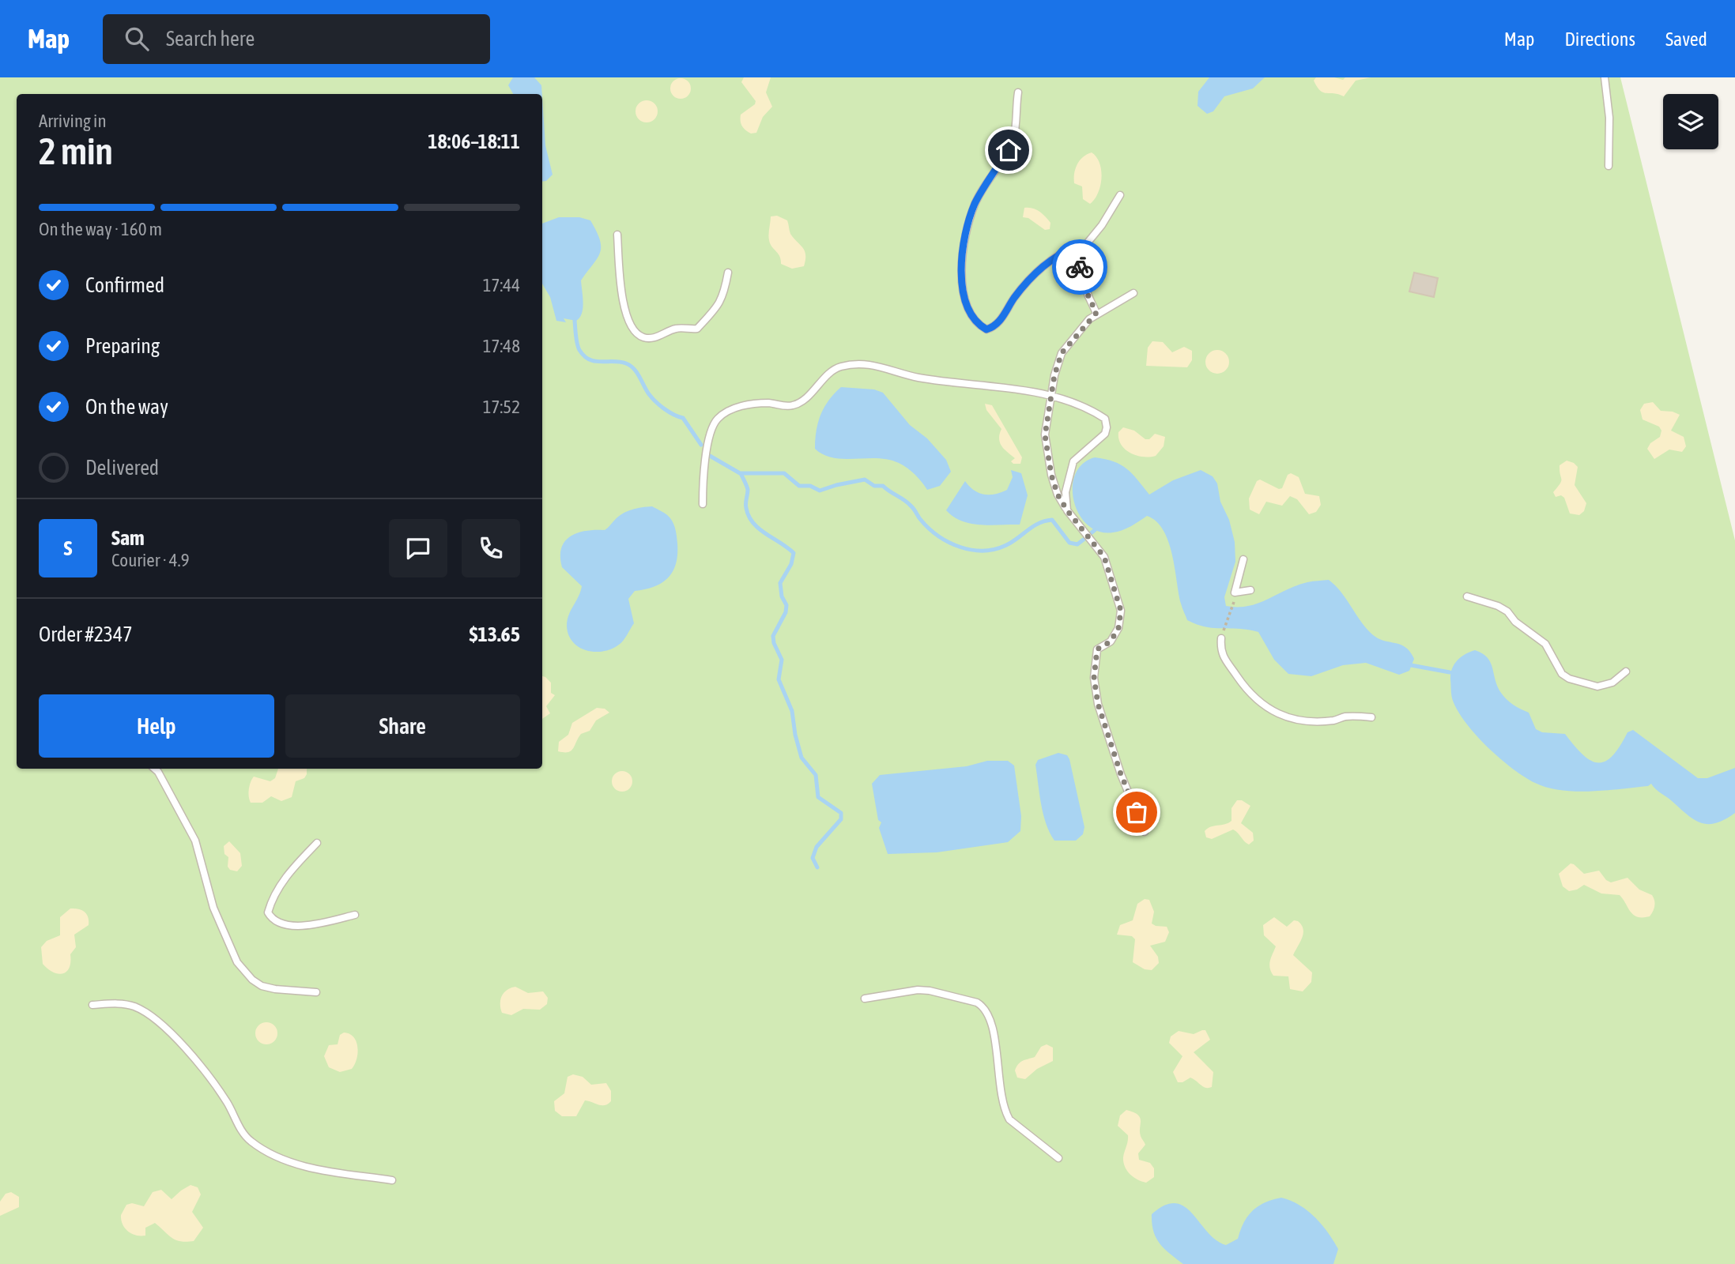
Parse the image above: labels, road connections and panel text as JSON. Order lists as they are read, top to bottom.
{
  "page": {
    "header": "Map",
    "search": "Search here",
    "nav": ["Map", "Directions", "Saved"],
    "heading": ["2 min", "Arriving in", "18:06–18:11"],
    "panel": [
      "Sam",
      "Courier · 4.9",
      "Order #2347",
      "$13.65"
    ],
    "bar": "On the way · 160 m",
    "list": [
      ["Confirmed", "17:44"],
      ["Preparing", "17:48"],
      ["On the way", "17:52"],
      "Delivered"
    ],
    "round": "S",
    "buttons": ["Help", "Share"]
  }
}
